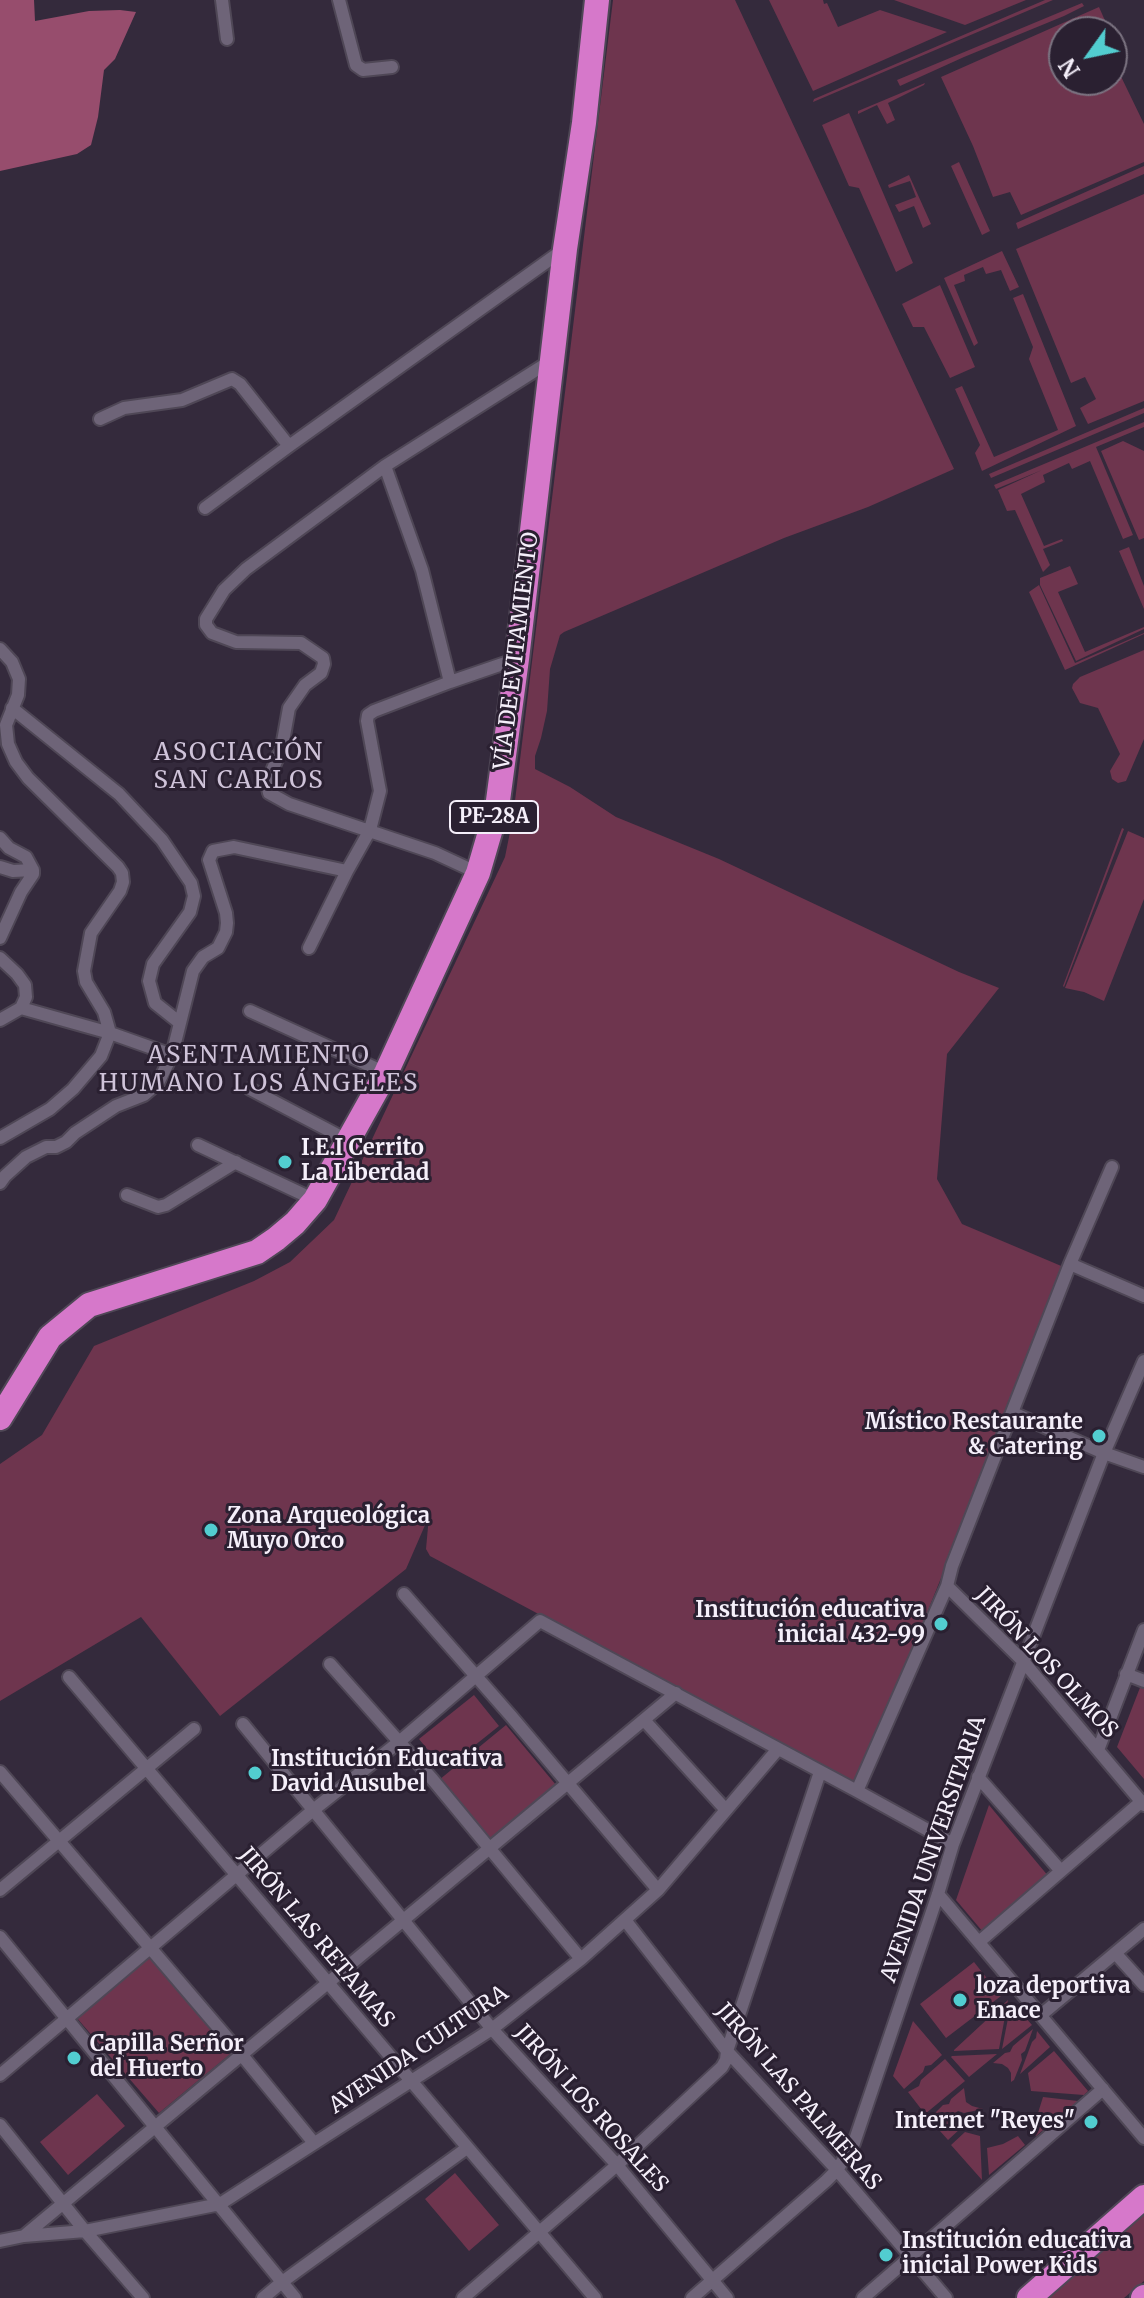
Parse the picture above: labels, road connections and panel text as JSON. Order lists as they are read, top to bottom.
{
  "streets": {
    "highway": ["VÍA DE EVITAMIENTO", "PE-28A"],
    "street": [
      "JIRÓN LOS OLMOS",
      "AVENIDA UNIVERSITARIA",
      "JIRÓN LAS RETAMAS",
      "AVENIDA CULTURA",
      "JIRÓN LAS PALMERAS",
      "JIRÓN LOS ROSALES"
    ]
  },
  "crossings": [
    ["JIRÓN LOS OLMOS", "AVENIDA UNIVERSITARIA"],
    ["AVENIDA UNIVERSITARIA", "JIRÓN LAS PALMERAS"],
    ["AVENIDA UNIVERSITARIA", "JIRÓN LOS ROSALES"],
    ["JIRÓN LAS RETAMAS", "AVENIDA CULTURA"],
    ["AVENIDA CULTURA", "JIRÓN LAS PALMERAS"],
    ["AVENIDA CULTURA", "JIRÓN LOS ROSALES"]
  ],
  "districts": ["ASOCIACIÓN SAN CARLOS", "ASENTAMIENTO HUMANO LOS ÁNGELES"],
  "places": [
    "I.E.I Cerrito La Liberdad",
    "Místico Restaurante & Catering",
    "Zona Arqueológica Muyo Orco",
    "Institución educativa inicial 432-99",
    "Institución Educativa David Ausubel",
    "loza deportiva Enace",
    "Capilla Serñor del Huerto",
    "Internet \"Reyes\"",
    "Institución educativa inicial Power Kids"
  ],
  "north": "bottom left"
}
